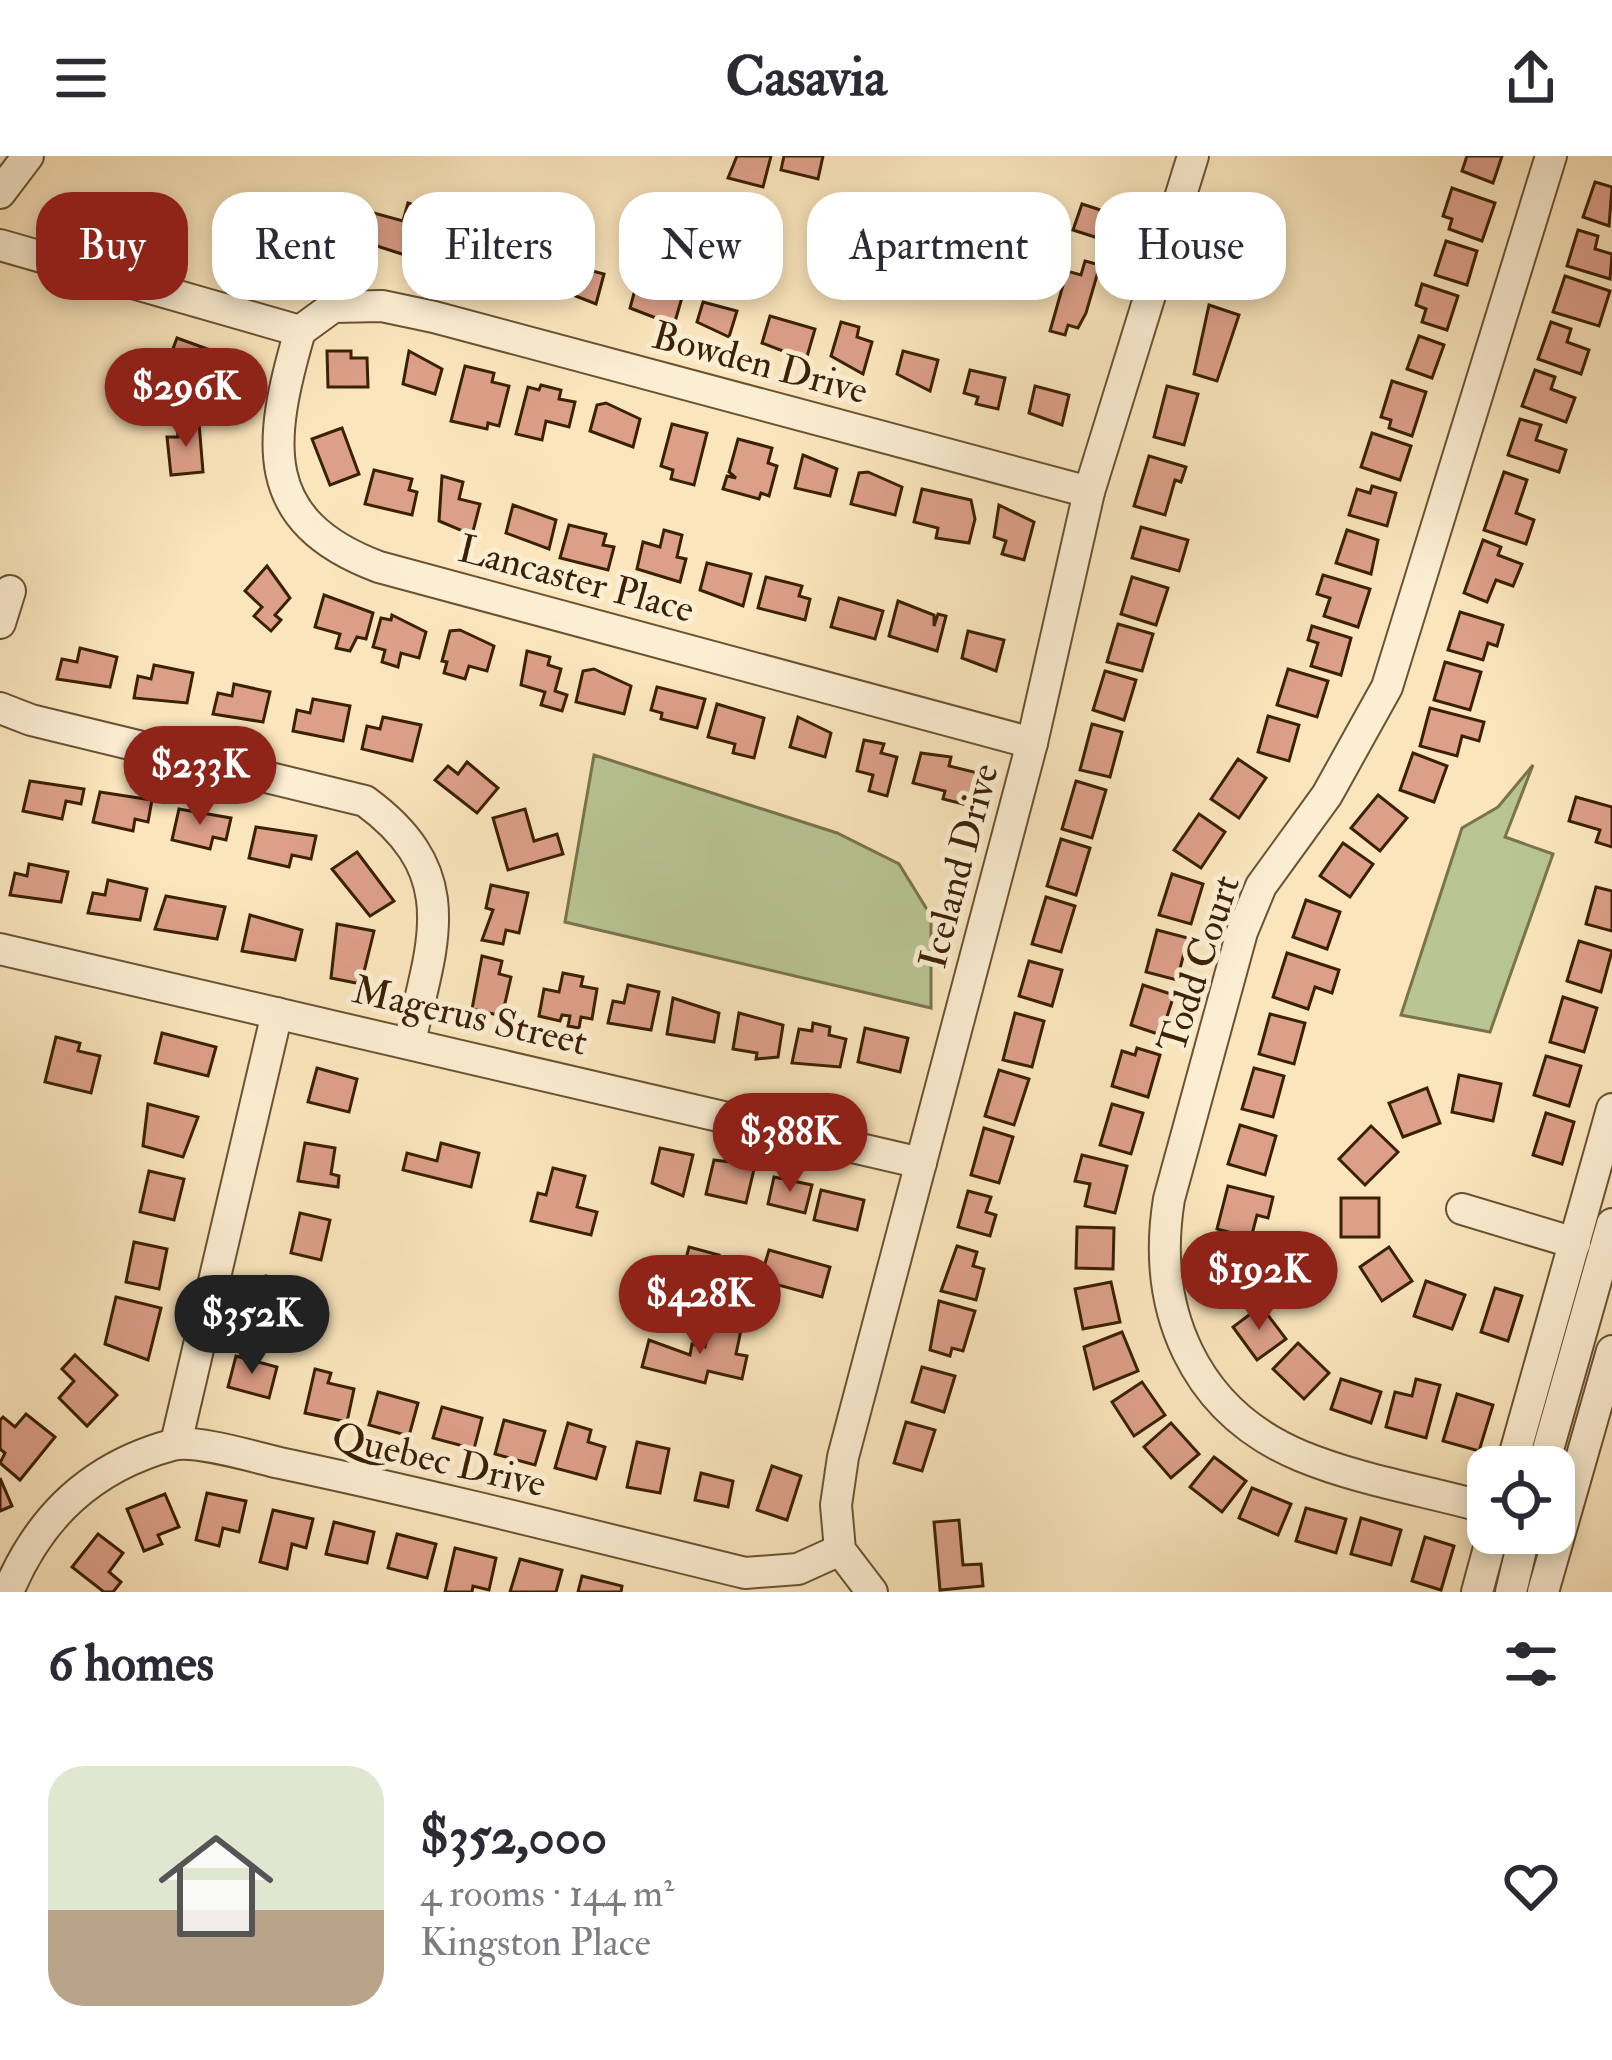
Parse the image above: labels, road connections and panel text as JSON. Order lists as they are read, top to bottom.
{
  "streets": {
    "street": [
      "Bowden Drive",
      "Lancaster Place",
      "Iceland Drive",
      "Todd Court",
      "Magerus Street",
      "Quebec Drive"
    ]
  },
  "crossings": [
    ["Bowden Drive", "Lancaster Place"],
    ["Bowden Drive", "Iceland Drive"],
    ["Lancaster Place", "Iceland Drive"],
    ["Iceland Drive", "Magerus Street"],
    ["Iceland Drive", "Quebec Drive"]
  ],
  "page": {
    "header": "Casavia",
    "chip": [
      "Buy",
      "Rent",
      "Filters",
      "New",
      "Apartment",
      "House"
    ],
    "price": [
      "$296K",
      "$233K",
      "$388K",
      "$192K",
      "$428K",
      "$352K"
    ],
    "heading": "6 homes",
    "list": [
      {
        "name": "$352,000",
        "note": "4 rooms · 144 m² · Kingston Place"
      }
    ]
  }
}
